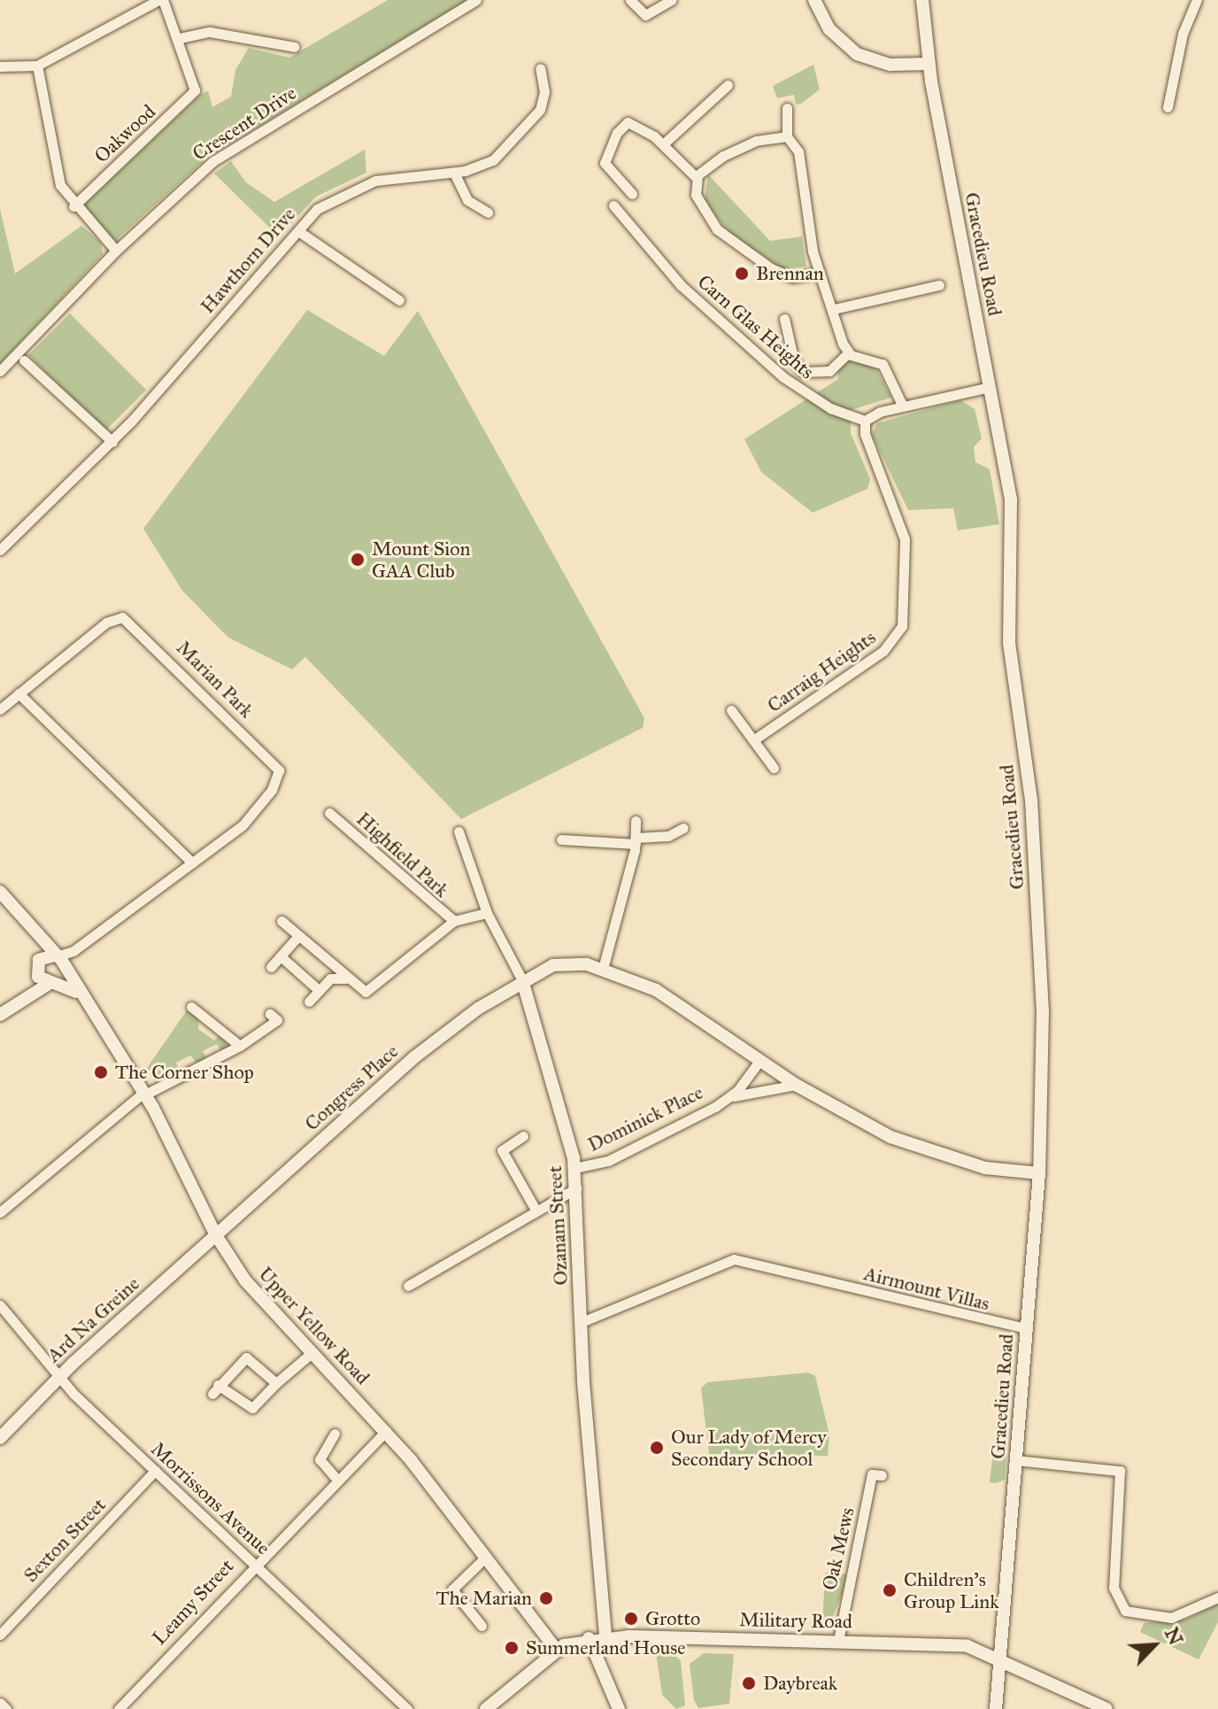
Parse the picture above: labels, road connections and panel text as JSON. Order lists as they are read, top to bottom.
{
  "streets": {
    "street": [
      "Crescent Drive",
      "Oakwood",
      "Gracedieu Road",
      "Hawthorn Drive",
      "Carn Glas Heights",
      "Carraig Heights",
      "Marian Park",
      "Highfield Park",
      "Congress Place",
      "Dominick Place",
      "Ozanam Street",
      "Airmount Villas",
      "Ard Na Greine",
      "Upper Yellow Road",
      "Morrissons Avenue",
      "Sexton Street",
      "Oak Mews",
      "Leamy Street",
      "Military Road"
    ]
  },
  "crossings": [
    ["Gracedieu Road", "Airmount Villas"],
    ["Gracedieu Road", "Military Road"],
    ["Carn Glas Heights", "Carraig Heights"],
    ["Marian Park", "Upper Yellow Road"],
    ["Congress Place", "Ozanam Street"],
    ["Congress Place", "Ard Na Greine"],
    ["Congress Place", "Upper Yellow Road"],
    ["Dominick Place", "Ozanam Street"],
    ["Ozanam Street", "Airmount Villas"],
    ["Ozanam Street", "Military Road"],
    ["Ard Na Greine", "Upper Yellow Road"],
    ["Ard Na Greine", "Morrissons Avenue"],
    ["Upper Yellow Road", "Leamy Street"],
    ["Upper Yellow Road", "Military Road"],
    ["Morrissons Avenue", "Sexton Street"],
    ["Morrissons Avenue", "Leamy Street"],
    ["Oak Mews", "Military Road"]
  ],
  "places": [
    "Brennan",
    "Mount Sion GAA Club",
    "The Corner Shop",
    "Our Lady of Mercy Secondary School",
    "Children's Group Link",
    "The Marian",
    "Grotto",
    "Summerland House",
    "Daybreak"
  ],
  "north": "top right"
}
